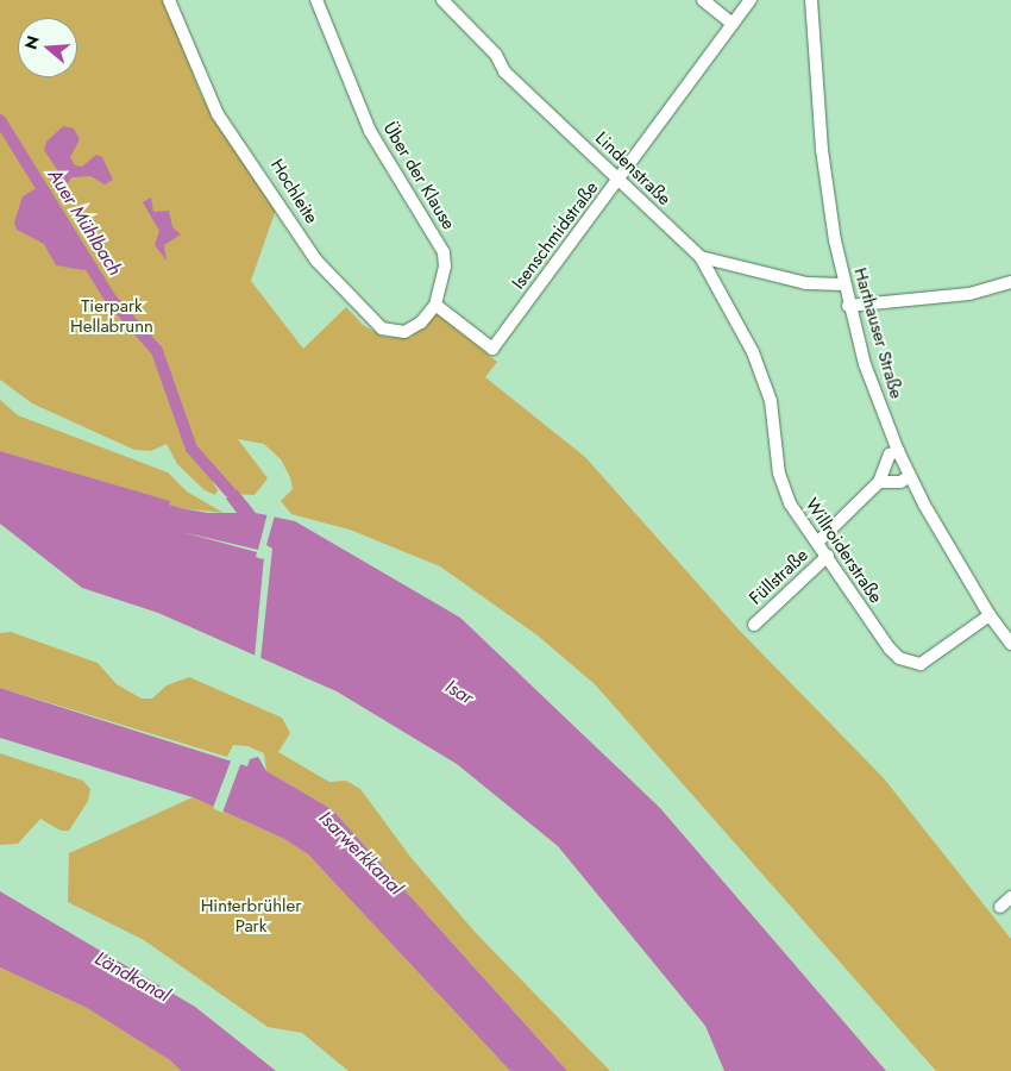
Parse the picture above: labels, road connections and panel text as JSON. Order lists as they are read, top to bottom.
{
  "streets": {
    "street": [
      "Lindenstraße",
      "Über der Klause",
      "Hochleite",
      "Isenschmidstraße",
      "Harthauser Straße",
      "Willroiderstraße",
      "Füllstraße"
    ]
  },
  "crossings": [
    ["Lindenstraße", "Isenschmidstraße"],
    ["Lindenstraße", "Harthauser Straße"],
    ["Lindenstraße", "Willroiderstraße"],
    ["Über der Klause", "Hochleite"],
    ["Über der Klause", "Isenschmidstraße"],
    ["Hochleite", "Isenschmidstraße"],
    ["Harthauser Straße", "Willroiderstraße"],
    ["Harthauser Straße", "Füllstraße"],
    ["Willroiderstraße", "Füllstraße"]
  ],
  "water": [
    "Auer Mühlbach",
    "Isar",
    "Isarwerkkanal",
    "Ländkanal"
  ],
  "parks": ["Tierpark Hellabrunn", "Hinterbrühler Park"],
  "north": "left"
}
